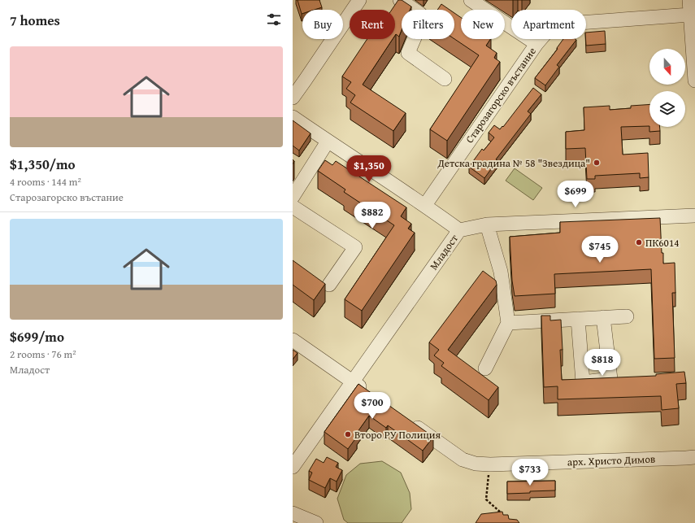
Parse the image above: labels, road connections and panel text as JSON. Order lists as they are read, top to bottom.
{
  "streets": {
    "street": ["Старозагорско въстание", "Младост", "арх. Христо Димов"]
  },
  "places": ["Детска градина № 58 \"Звездица\"", "ПК6014", "Второ РУ Полиция"],
  "north": "bottom",
  "page": {
    "heading": "7 homes",
    "chip": [
      "Buy",
      "Rent",
      "Filters",
      "New",
      "Apartment"
    ],
    "list": [
      {
        "name": "$1,350/mo",
        "note": "4 rooms · 144 m² · Старозагорско въстание"
      },
      {
        "name": "$699/mo",
        "note": "2 rooms · 76 m² · Младост"
      }
    ],
    "price": [
      "$1,350",
      "$699",
      "$882",
      "$745",
      "$818",
      "$700",
      "$733"
    ]
  }
}
